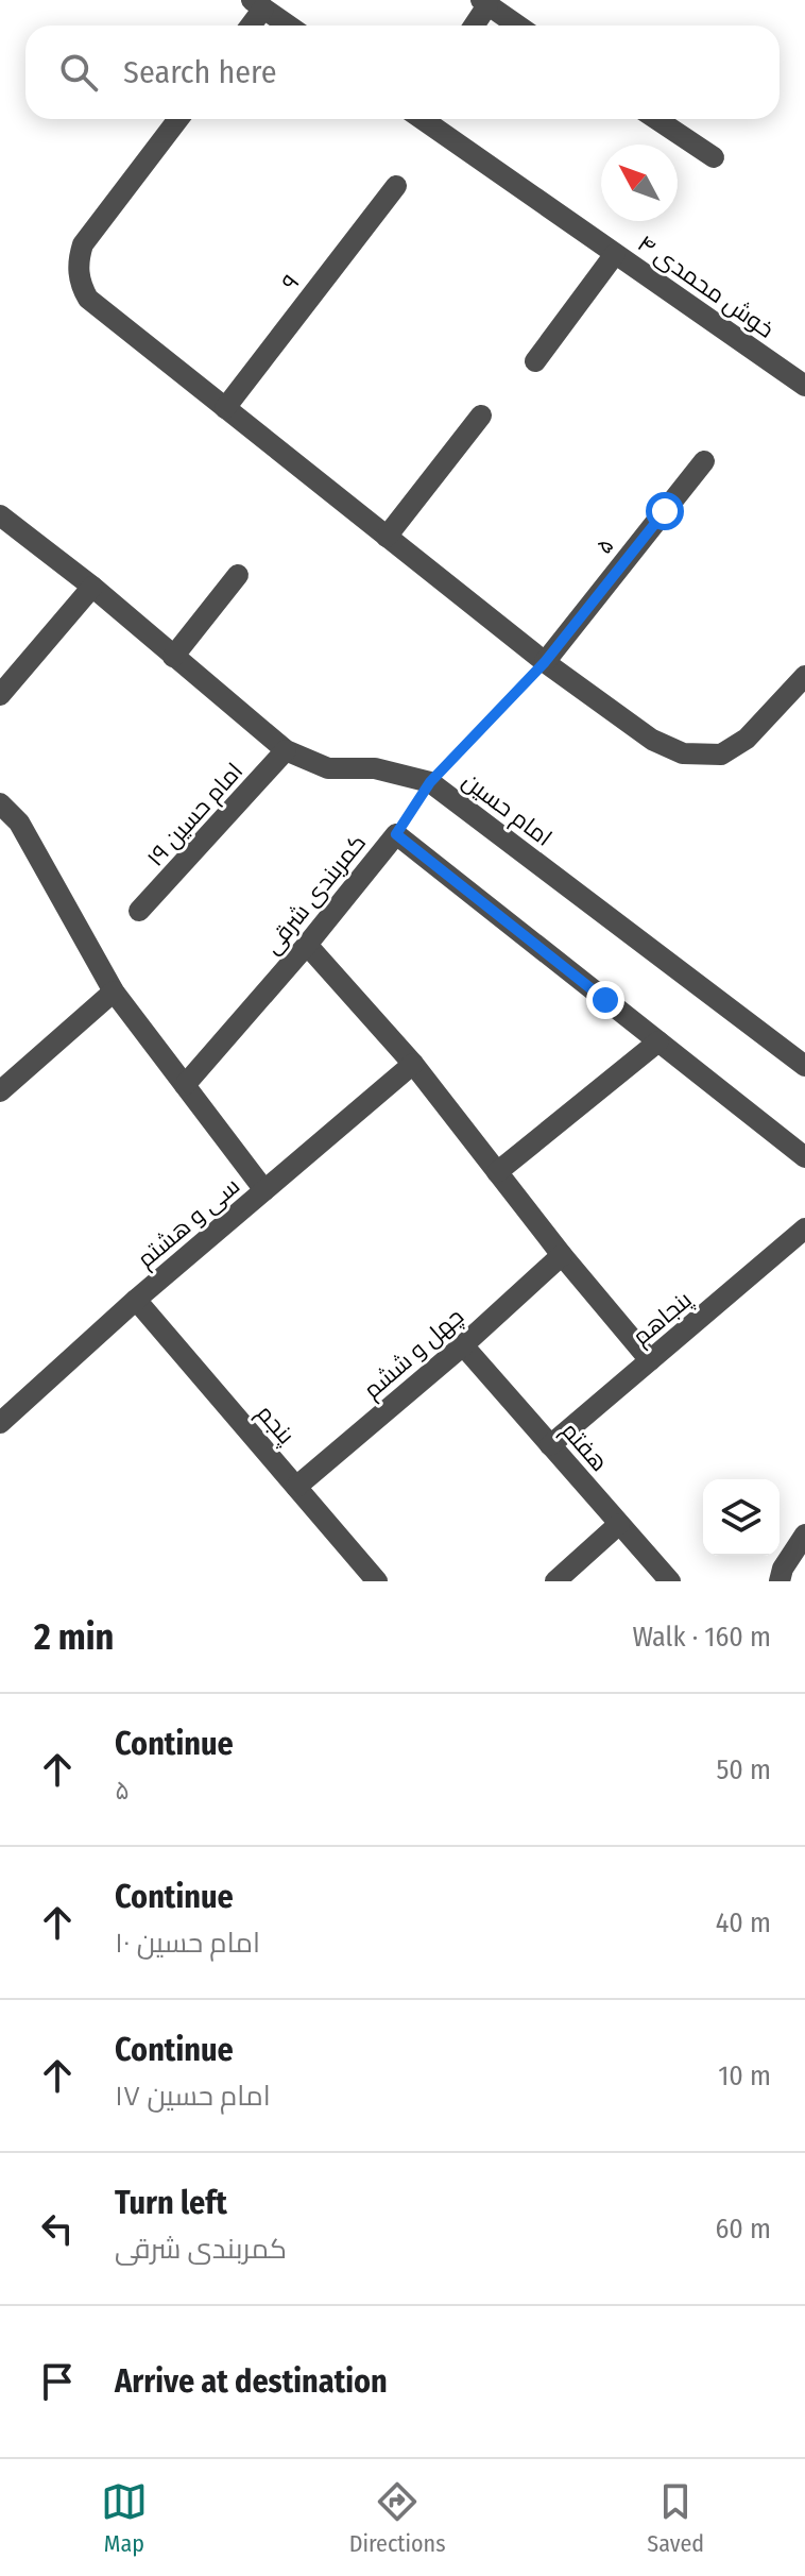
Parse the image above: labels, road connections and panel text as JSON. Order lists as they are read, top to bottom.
{
  "streets": {
    "street": [
      "۹",
      "خوش محمدی ۴",
      "۵",
      "امام حسین",
      "امام حسین ۱۹",
      "کمربندی شرقی",
      "سی و هشتم",
      "پنجاهم",
      "چهل و ششم",
      "پنجم",
      "هفتم"
    ]
  },
  "crossings": [
    ["امام حسین", "امام حسین ۱۹"],
    ["سی و هشتم", "پنجم"],
    ["پنجاهم", "هفتم"],
    ["چهل و ششم", "پنجم"],
    ["چهل و ششم", "هفتم"]
  ],
  "north": "top left",
  "page": {
    "search": "Search here",
    "heading": ["2 min", "Walk · 160 m"],
    "list": [
      ["Continue", "۵", "50 m"],
      ["Continue", "امام حسین ۱۰", "40 m"],
      ["Continue", "امام حسین ۱۷", "10 m"],
      ["Turn left", "کمربندی شرقی", "60 m"],
      "Arrive at destination"
    ],
    "nav": ["Map", "Directions", "Saved"]
  }
}
